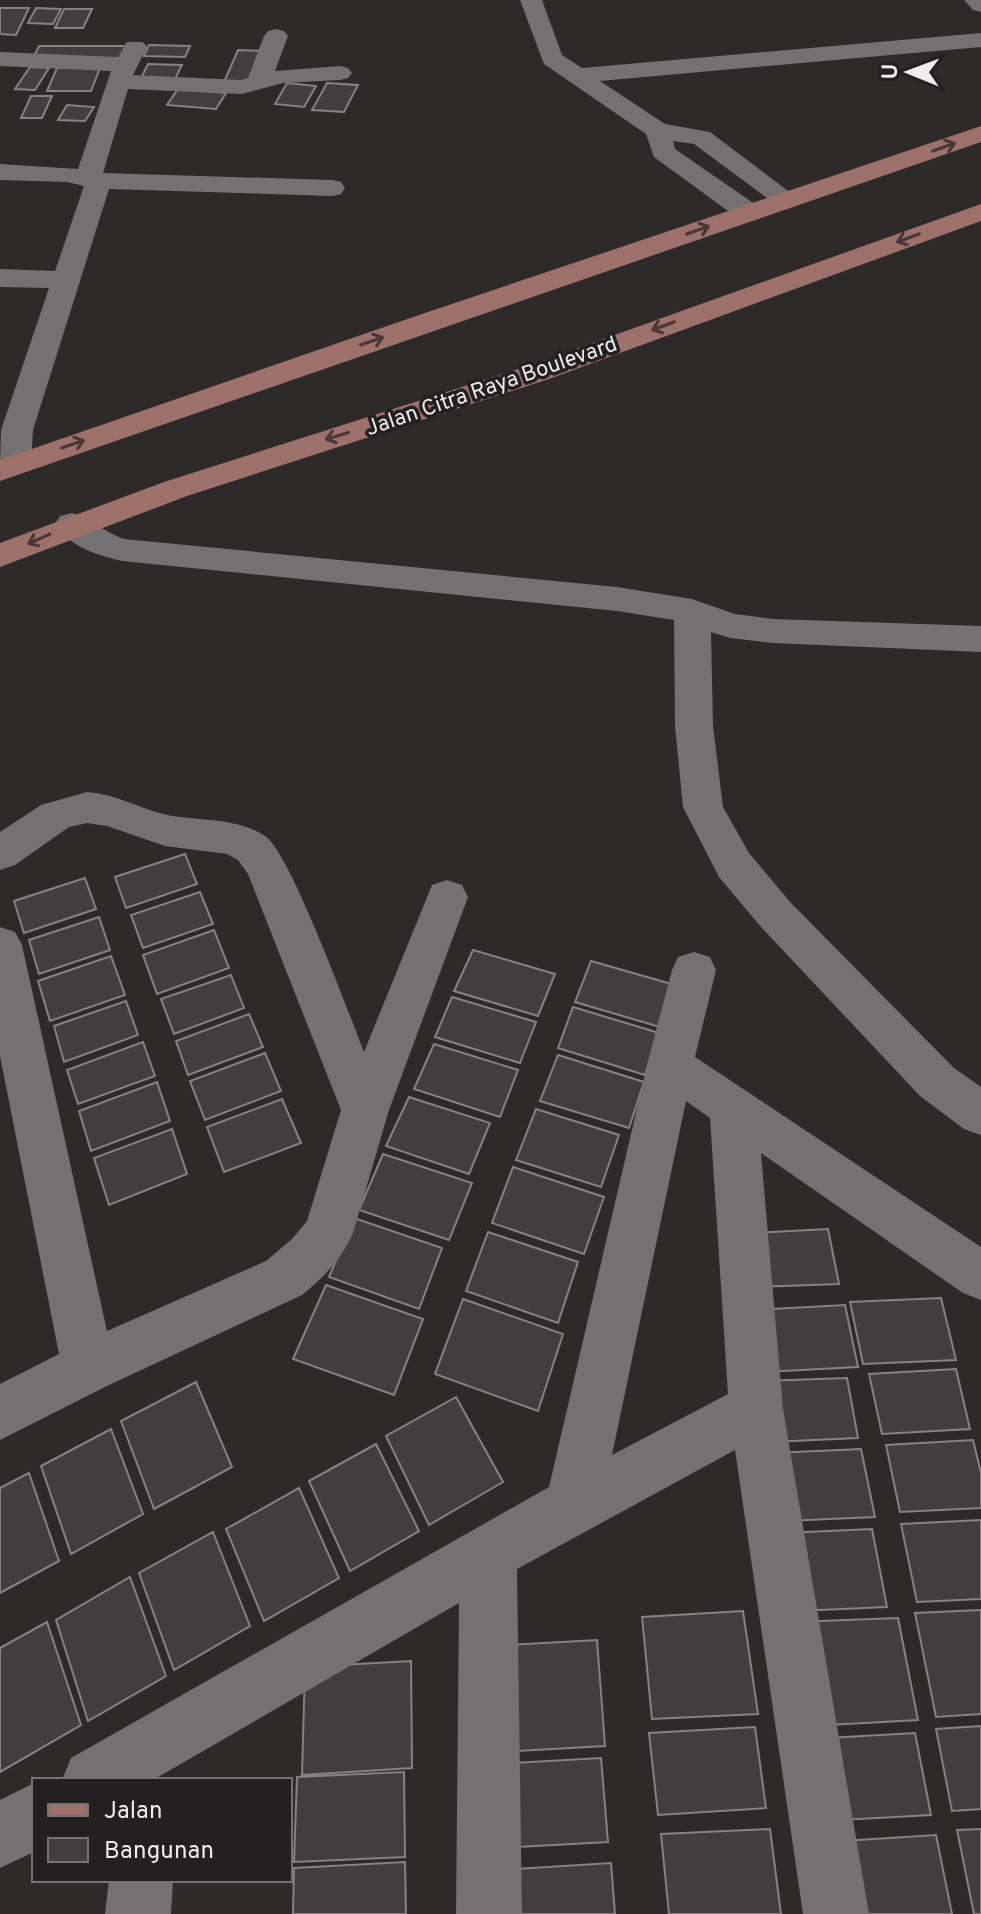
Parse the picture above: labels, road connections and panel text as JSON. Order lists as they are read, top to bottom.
{
  "streets": {
    "main road": ["Jalan Citra Raya Boulevard"]
  },
  "legend": ["Jalan", "Bangunan"],
  "north": "left"
}
